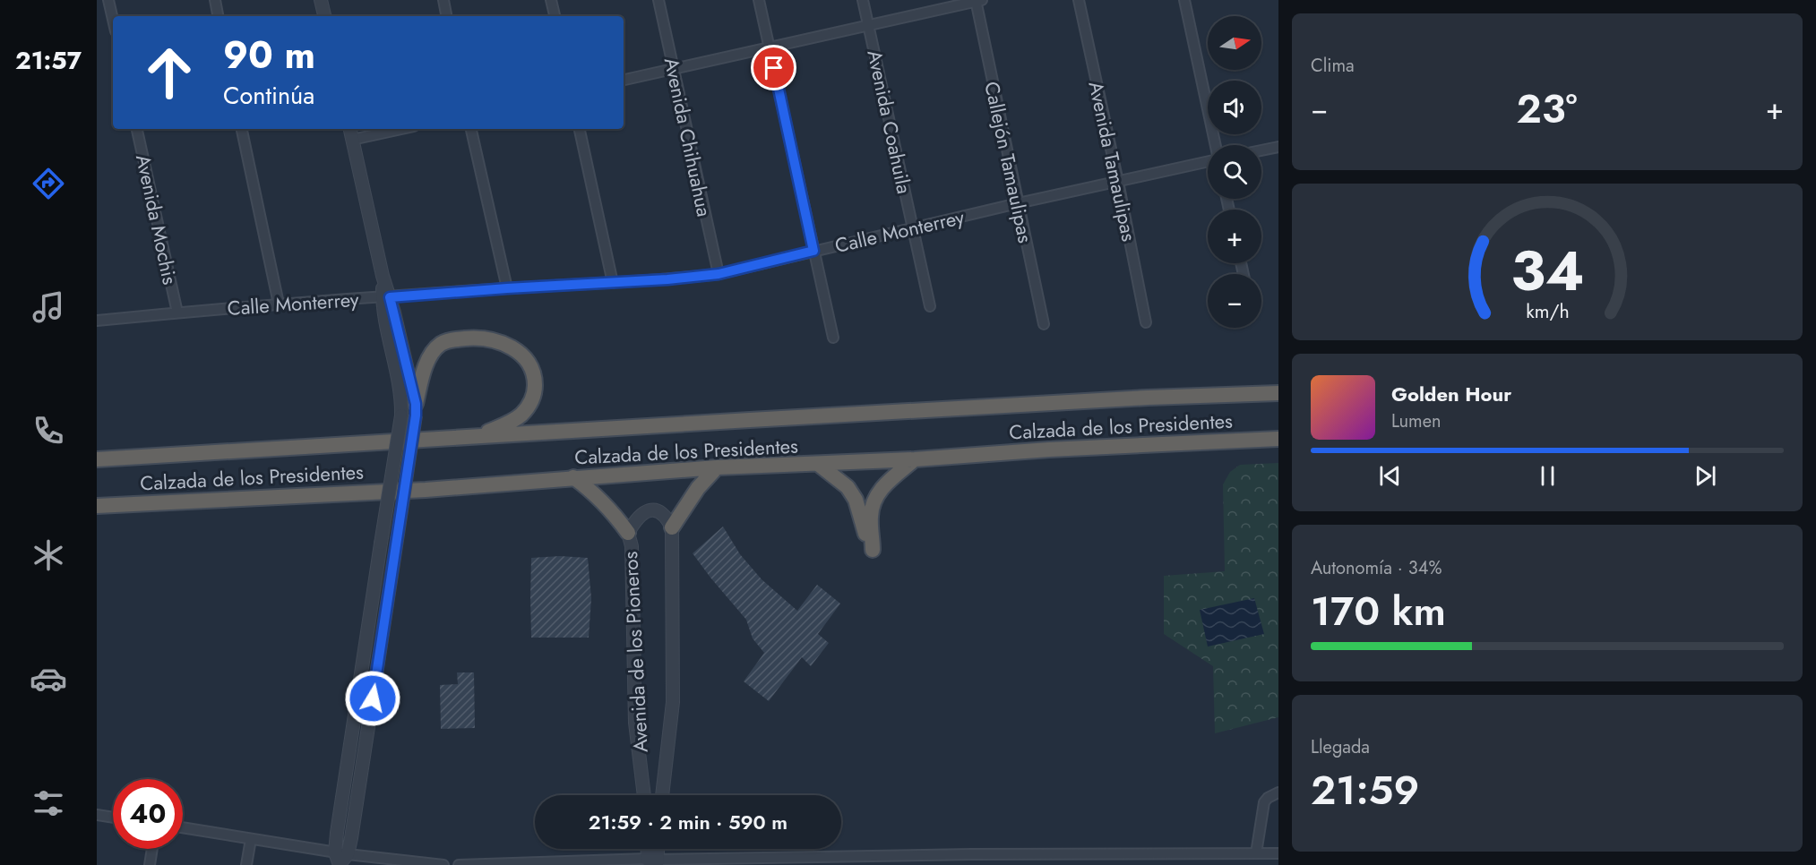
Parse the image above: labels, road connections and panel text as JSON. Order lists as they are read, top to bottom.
{
  "streets": {
    "highway": ["Calzada de los Presidentes"],
    "street": [
      "Avenida Coahuila",
      "Avenida Chihuahua",
      "Avenida Tamaulipas",
      "Callejón Tamaulipas",
      "Avenida Mochis",
      "Calle Monterrey",
      "Avenida de los Pioneros"
    ]
  },
  "crossings": [
    ["Avenida Coahuila", "Calle Monterrey"],
    ["Avenida Chihuahua", "Calle Monterrey"],
    ["Avenida Tamaulipas", "Calle Monterrey"],
    ["Callejón Tamaulipas", "Calle Monterrey"],
    ["Avenida Mochis", "Calle Monterrey"]
  ],
  "north": "right",
  "page": {
    "tabs": "21:57",
    "tile": [
      "Clima",
      ["Autonomía · 34%", "170 km"],
      ["Llegada", "21:59"]
    ],
    "map_buttons": ["+", "−"],
    "turn": ["90 m", "Continúa"],
    "heat": ["−", "23°", "+"],
    "song": ["Golden Hour", "Lumen"],
    "limit": "40",
    "trip": "21:59 · 2 min · 590 m",
    "gauge": ["34", "km/h"]
  }
}
